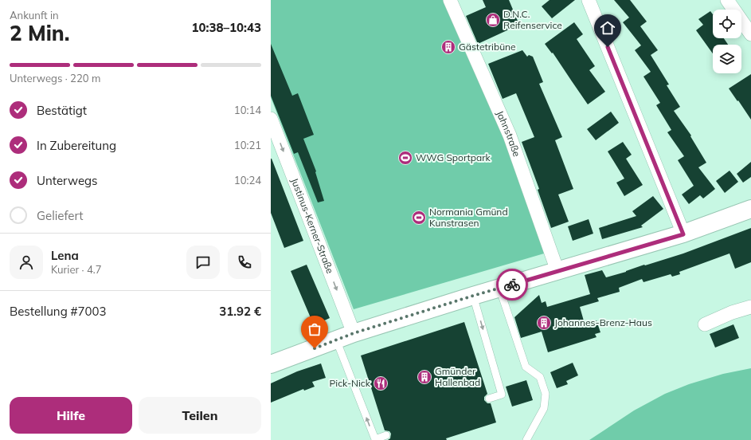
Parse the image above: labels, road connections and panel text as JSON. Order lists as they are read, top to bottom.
{
  "streets": {
    "street": ["Jahnstraße", "Justinus-Kerner-Straße"]
  },
  "one_way": ["Justinus-Kerner-Straße"],
  "places": {
    "shop": ["D.N.C. Reifenservice"],
    "building": ["Gästetribüne", "Johannes-Brenz-Haus", "Gmünder Hallenbad"],
    "sports": ["WWG Sportpark", "Normania Gmünd Kunstrasen"],
    "restaurant": ["Pick-Nick"]
  },
  "page": {
    "heading": ["2 Min.", "Ankunft in", "10:38–10:43"],
    "panel": [
      "Lena",
      "Kurier · 4.7",
      "Bestellung #7003",
      "31.92 €"
    ],
    "bar": "Unterwegs · 220 m",
    "list": [
      ["Bestätigt", "10:14"],
      ["In Zubereitung", "10:21"],
      ["Unterwegs", "10:24"],
      "Geliefert"
    ],
    "buttons": ["Hilfe", "Teilen"]
  }
}
